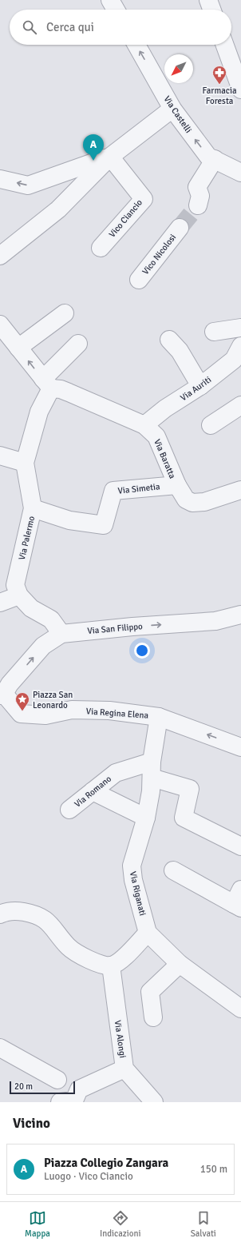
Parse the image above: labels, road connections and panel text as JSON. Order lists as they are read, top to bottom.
{
  "streets": {
    "street": [
      "Via Castelli",
      "Vico Ciancio",
      "Vico Nicolosi",
      "Via Auriti",
      "Via Baratta",
      "Via Simetia",
      "Via Palermo",
      "Via San Filippo",
      "Via Regina Elena",
      "Via Romano",
      "Via Riganati",
      "Via Alongi"
    ]
  },
  "crossings": [
    ["Via Auriti", "Via Baratta"],
    ["Via Baratta", "Via Simetia"],
    ["Via Baratta", "Via Palermo"],
    ["Via Simetia", "Via Palermo"],
    ["Via San Filippo", "Via Regina Elena"],
    ["Via Regina Elena", "Via Riganati"],
    ["Via Romano", "Via Riganati"]
  ],
  "one_way": ["Via San Filippo"],
  "places": {
    "pharmacy": ["Farmacia Foresta"],
    "place": ["Piazza San Leonardo"]
  },
  "scale_bar": "20 m",
  "north": "bottom left",
  "page": {
    "search": "Cerca qui",
    "pins": "A",
    "scale": "20 m",
    "heading": "Vicino",
    "list": [
      {
        "mark": "A",
        "name": "Piazza Collegio Zangara",
        "note": "Luogo · Vico Ciancio",
        "value": "150 m"
      }
    ],
    "nav": ["Mappa", "Indicazioni", "Salvati"]
  }
}
